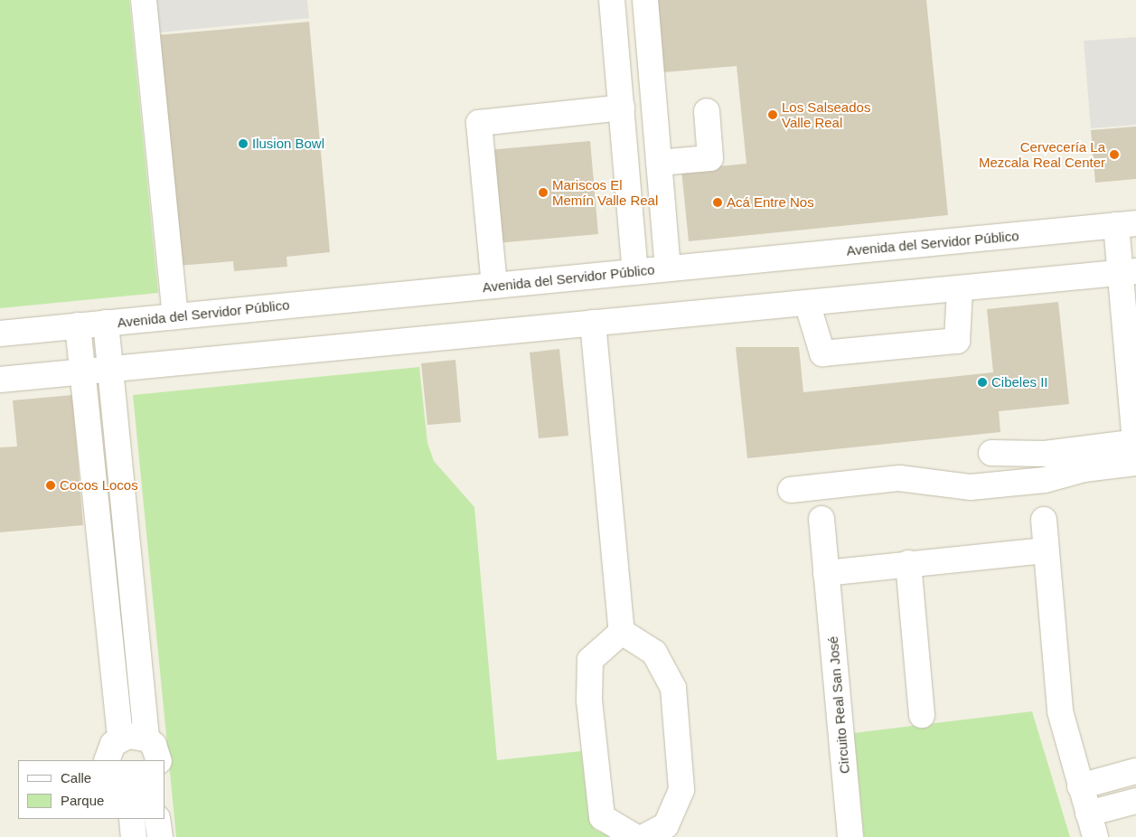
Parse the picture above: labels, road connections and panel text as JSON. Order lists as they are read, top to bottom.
{
  "streets": {
    "street": ["Avenida del Servidor Público", "Circuito Real San José"]
  },
  "places": [
    "Los Salseados Valle Real",
    "Ilusion Bowl",
    "Cervecería La Mezcala Real Center",
    "Mariscos El Memín Valle Real",
    "Acá Entre Nos",
    "Cibeles II",
    "Cocos Locos"
  ],
  "legend": ["Calle", "Parque"]
}
